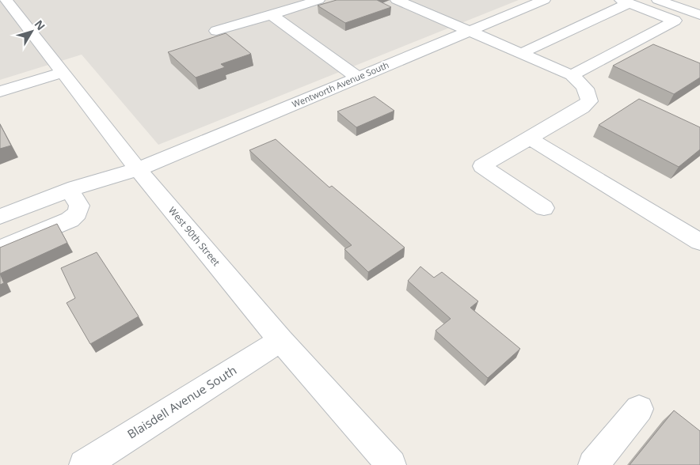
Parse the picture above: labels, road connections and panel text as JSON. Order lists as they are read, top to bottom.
{
  "streets": {
    "street": ["Wentworth Avenue South", "West 90th Street", "Blaisdell Avenue South"]
  },
  "crossings": [
    ["Wentworth Avenue South", "West 90th Street"],
    ["West 90th Street", "Blaisdell Avenue South"]
  ],
  "north": "top right"
}
